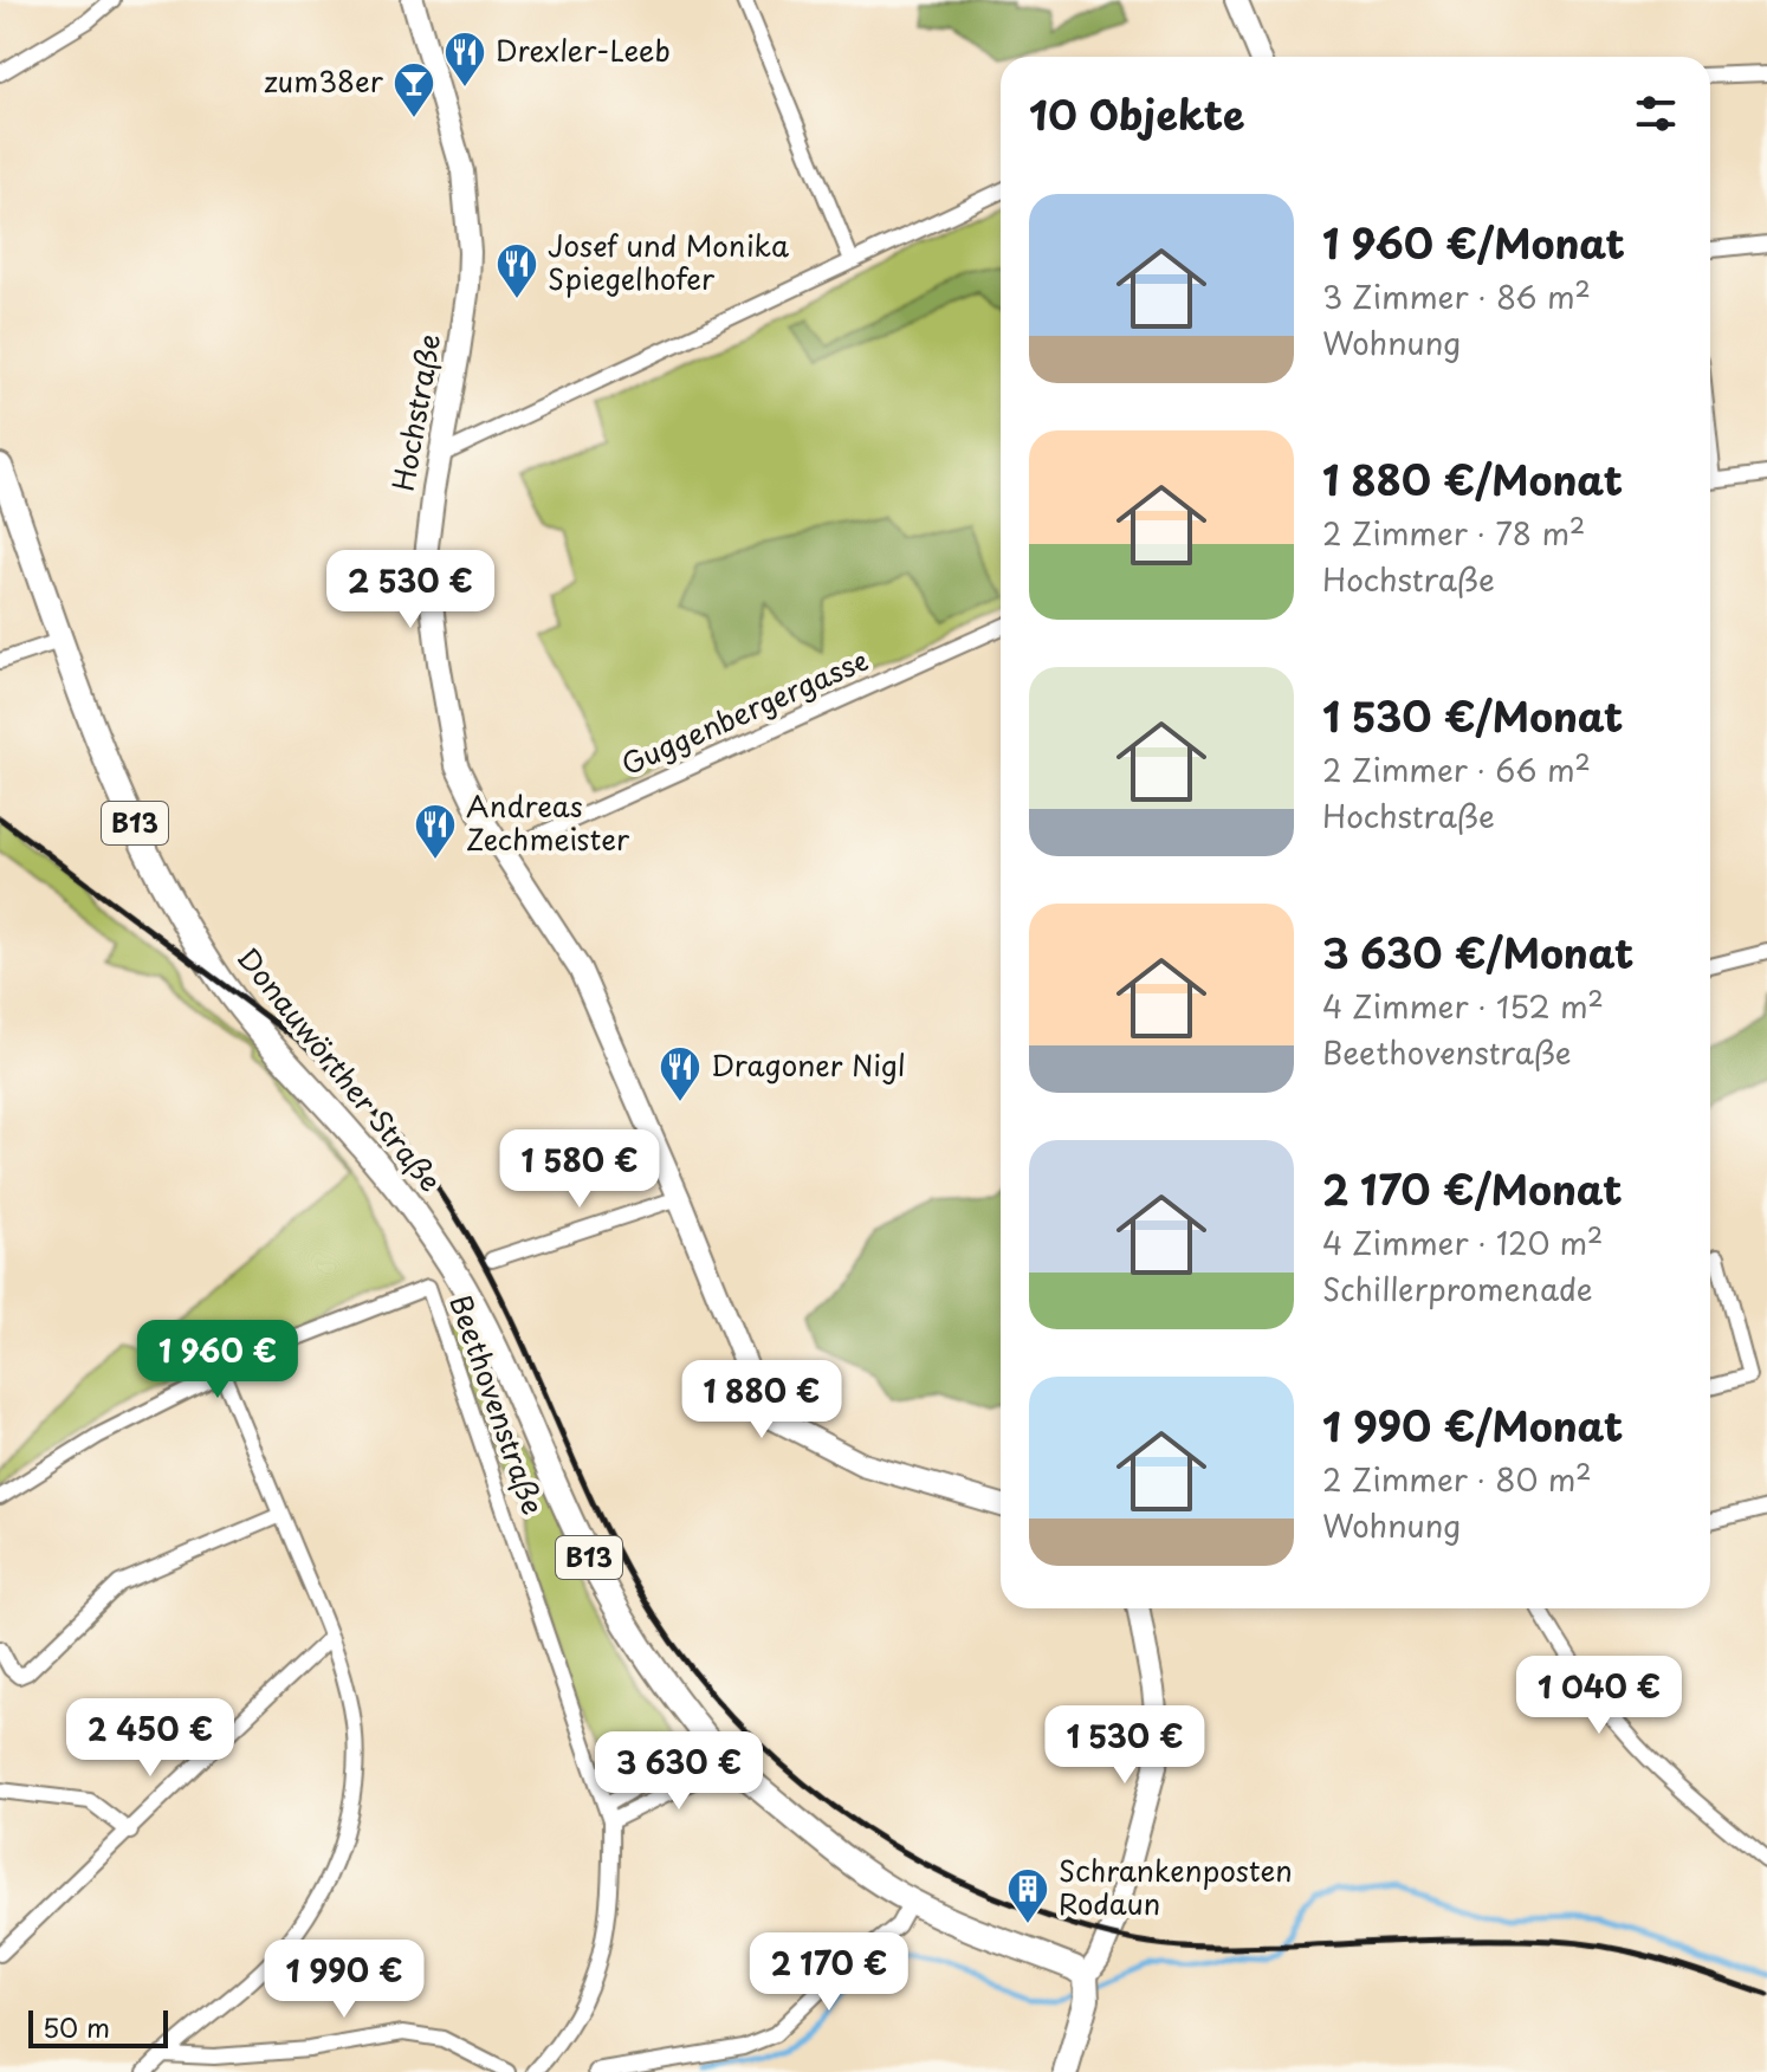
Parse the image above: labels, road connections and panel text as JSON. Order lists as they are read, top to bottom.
{
  "streets": {
    "main road": ["Hochstraße", "B13", "Donauwörther Straße"],
    "street": ["Guggenbergergasse", "Beethovenstraße"]
  },
  "crossings": [
    ["Hochstraße", "Guggenbergergasse"]
  ],
  "places": {
    "restaurant": [
      "Drexler-Leeb",
      "Josef und Monika Spiegelhofer",
      "Andreas Zechmeister",
      "Dragoner Nigl"
    ],
    "bar": ["zum38er"],
    "building": ["Schrankenposten Rodaun"]
  },
  "scale_bar": "50 m",
  "page": {
    "heading": "10 Objekte",
    "list": [
      {
        "name": "1 960 €/Monat",
        "note": "3 Zimmer · 86 m² · Wohnung"
      },
      {
        "name": "1 880 €/Monat",
        "note": "2 Zimmer · 78 m² · Hochstraße"
      },
      {
        "name": "1 530 €/Monat",
        "note": "2 Zimmer · 66 m² · Hochstraße"
      },
      {
        "name": "3 630 €/Monat",
        "note": "4 Zimmer · 152 m² · Beethovenstraße"
      },
      {
        "name": "2 170 €/Monat",
        "note": "4 Zimmer · 120 m² · Schillerpromenade"
      },
      {
        "name": "1 990 €/Monat",
        "note": "2 Zimmer · 80 m² · Wohnung"
      }
    ],
    "price": [
      "2 530 €",
      "1 580 €",
      "1 960 €",
      "1 880 €",
      "1 040 €",
      "2 450 €",
      "1 530 €",
      "3 630 €",
      "2 170 €",
      "1 990 €"
    ],
    "scale": "50 m"
  }
}
